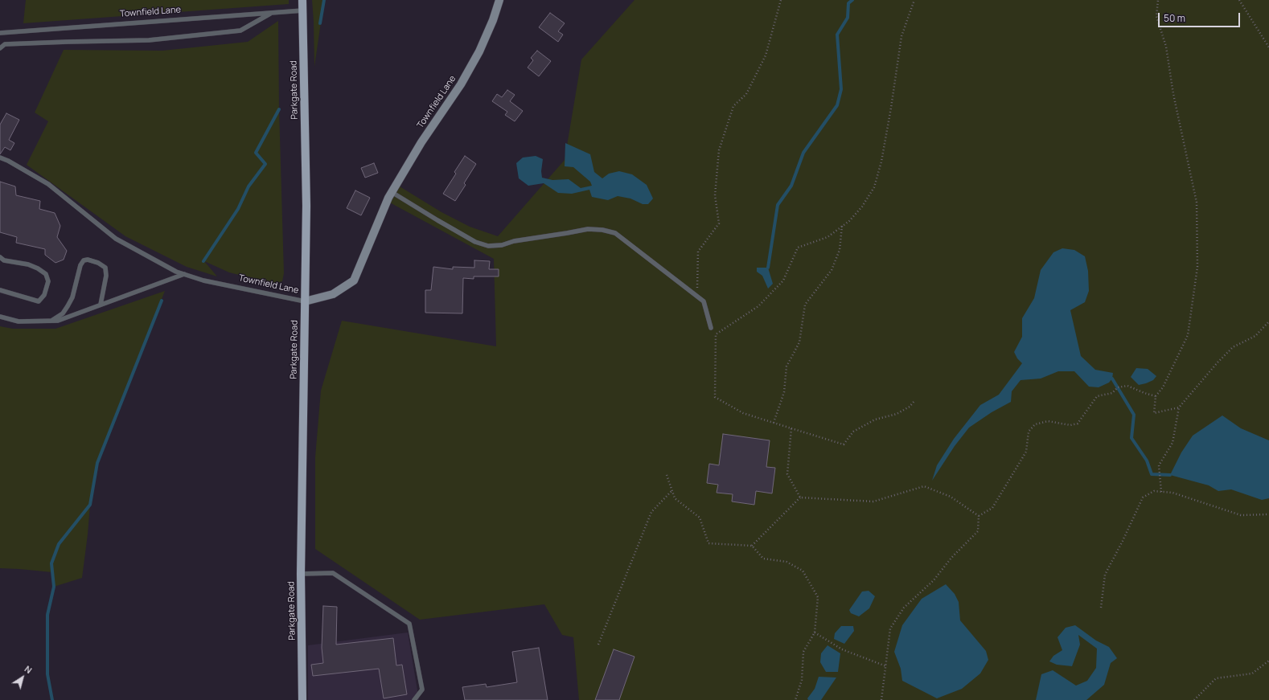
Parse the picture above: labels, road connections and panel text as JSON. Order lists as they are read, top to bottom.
{
  "streets": {
    "main road": ["Parkgate Road"],
    "street": ["Townfield Lane"]
  },
  "crossings": [
    ["Townfield Lane", "Parkgate Road"]
  ],
  "scale_bar": "50 m",
  "north": "top right"
}
